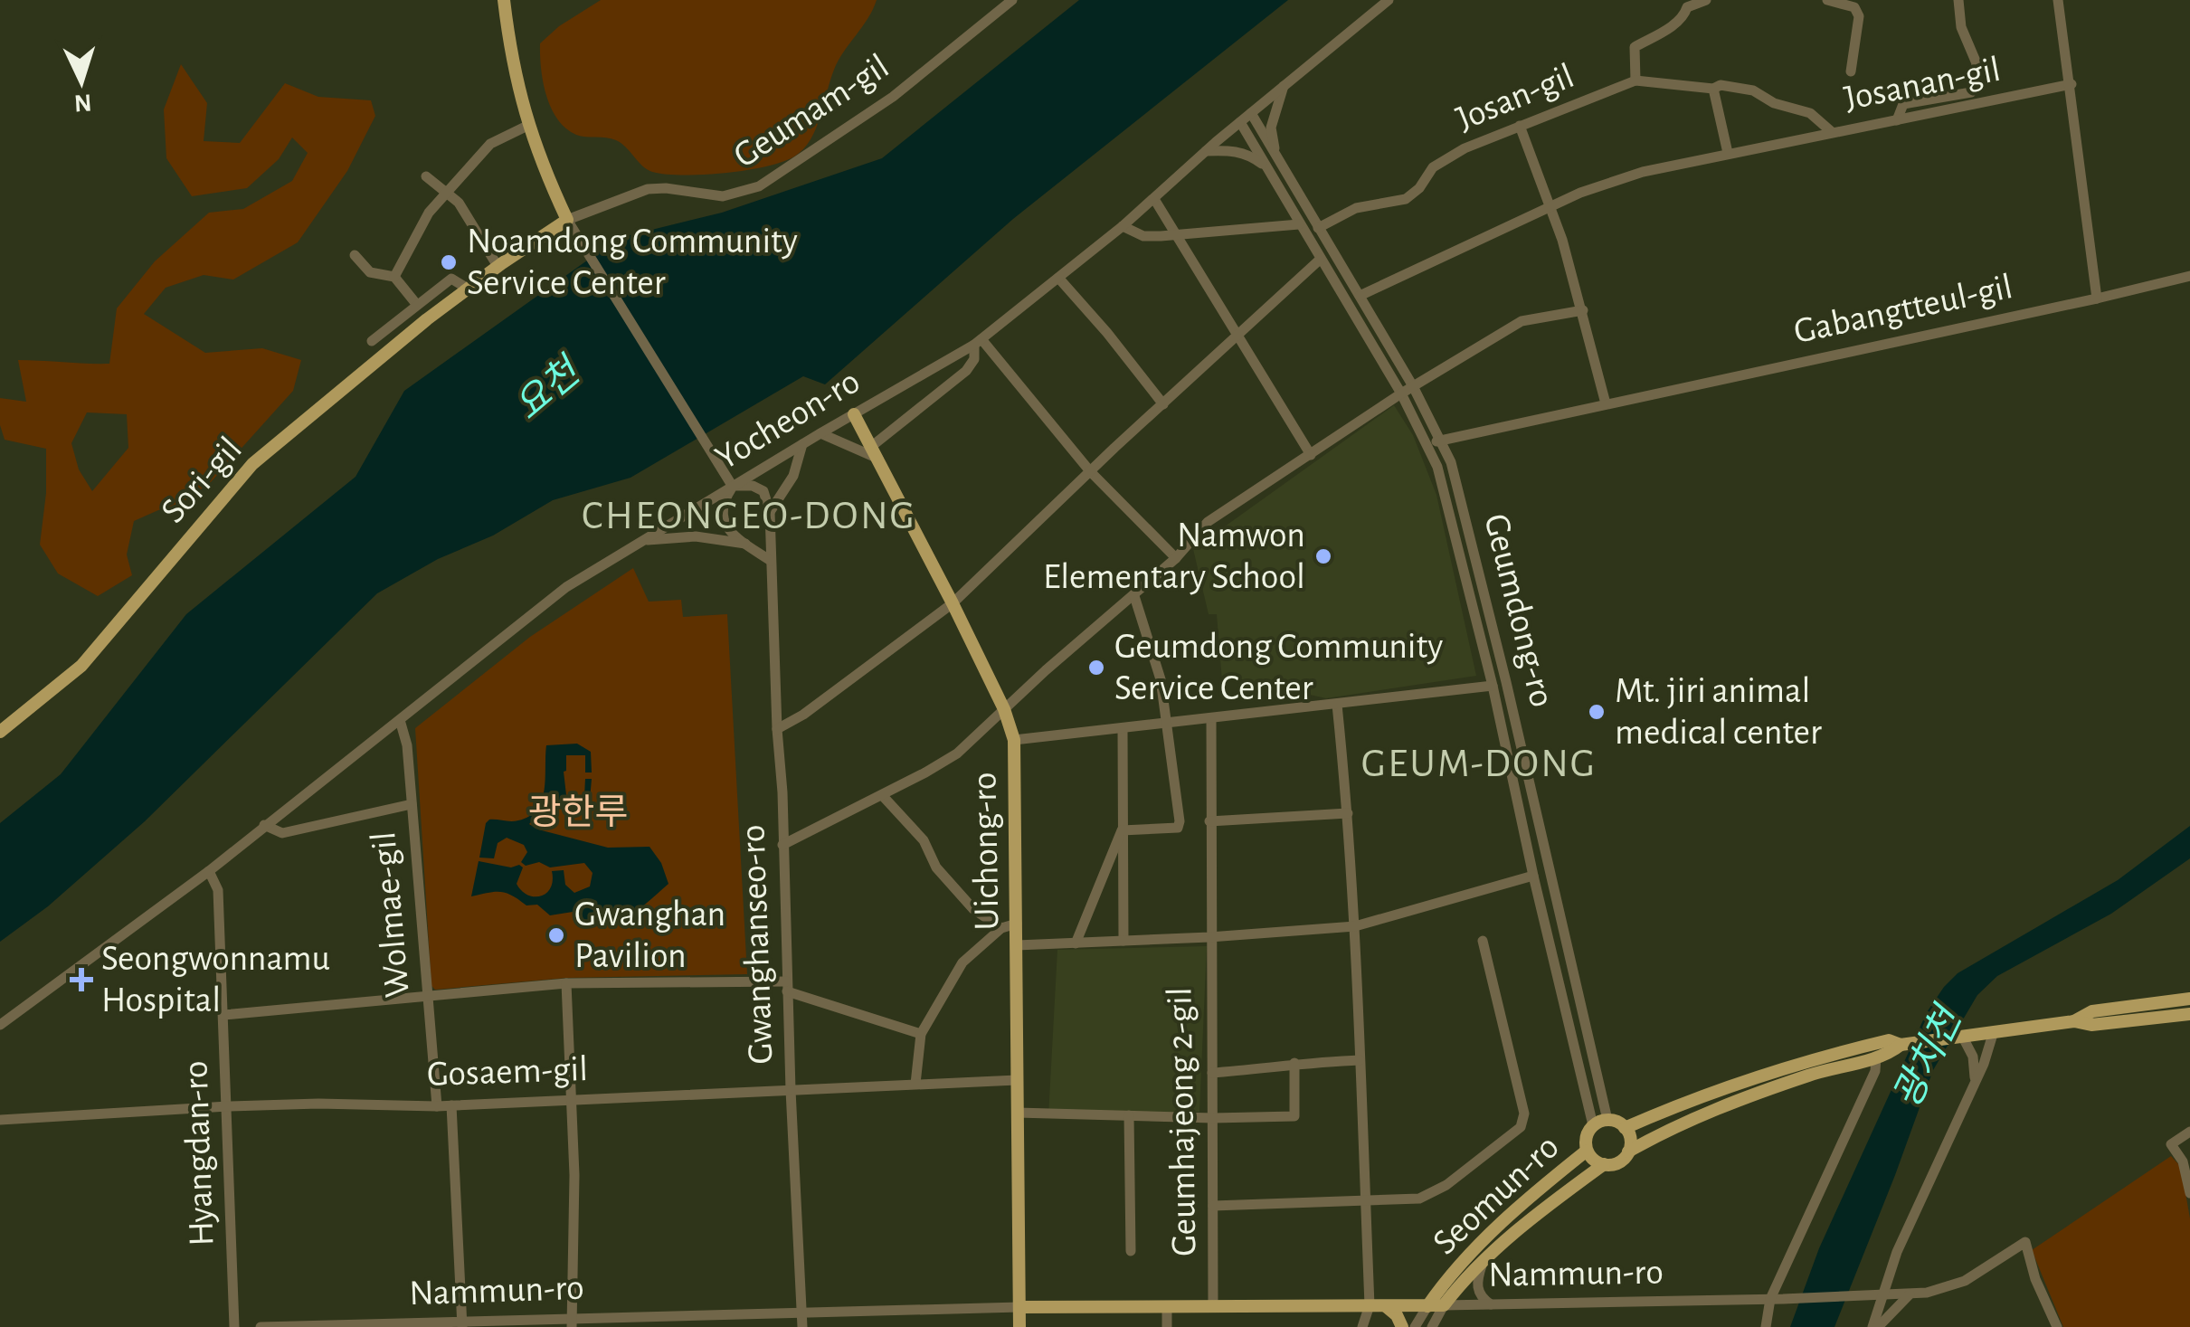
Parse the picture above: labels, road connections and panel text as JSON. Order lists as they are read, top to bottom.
{
  "streets": {
    "main road": [
      "Sori-gil",
      "Geumdong-ro",
      "Uichong-ro",
      "Seomun-ro",
      "Nammun-ro"
    ],
    "street": [
      "Josanan-gil",
      "Josan-gil",
      "Geumam-gil",
      "Gabangtteul-gil",
      "Yocheon-ro",
      "Wolmae-gil",
      "Gwanghanseo-ro",
      "Gosaem-gil",
      "Geumhajeong 2-gil",
      "Hyangdan-ro"
    ]
  },
  "crossings": [
    ["Josanan-gil", "Josan-gil"],
    ["Josan-gil", "Geumdong-ro"],
    ["Geumam-gil", "Sori-gil"],
    ["Gabangtteul-gil", "Geumdong-ro"],
    ["Yocheon-ro", "Geumdong-ro"],
    ["Yocheon-ro", "Uichong-ro"],
    ["Yocheon-ro", "Wolmae-gil"],
    ["Yocheon-ro", "Hyangdan-ro"],
    ["Geumdong-ro", "Seomun-ro"],
    ["Uichong-ro", "Gosaem-gil"],
    ["Uichong-ro", "Geumhajeong 2-gil"],
    ["Uichong-ro", "Nammun-ro"],
    ["Wolmae-gil", "Gosaem-gil"],
    ["Gwanghanseo-ro", "Gosaem-gil"],
    ["Gwanghanseo-ro", "Nammun-ro"],
    ["Gosaem-gil", "Hyangdan-ro"],
    ["Geumhajeong 2-gil", "Nammun-ro"],
    ["Seomun-ro", "Nammun-ro"]
  ],
  "districts": ["CHEONGEO-DONG", "GEUM-DONG"],
  "water": ["요천", "광치천"],
  "parks": ["광한루"],
  "places": {
    "other": [
      "Noamdong Community Service Center",
      "Namwon Elementary School",
      "Geumdong Community Service Center",
      "Mt. jiri animal medical center",
      "Gwanghan Pavilion"
    ],
    "health": ["Seongwonnamu Hospital"]
  },
  "north": "bottom"
}
